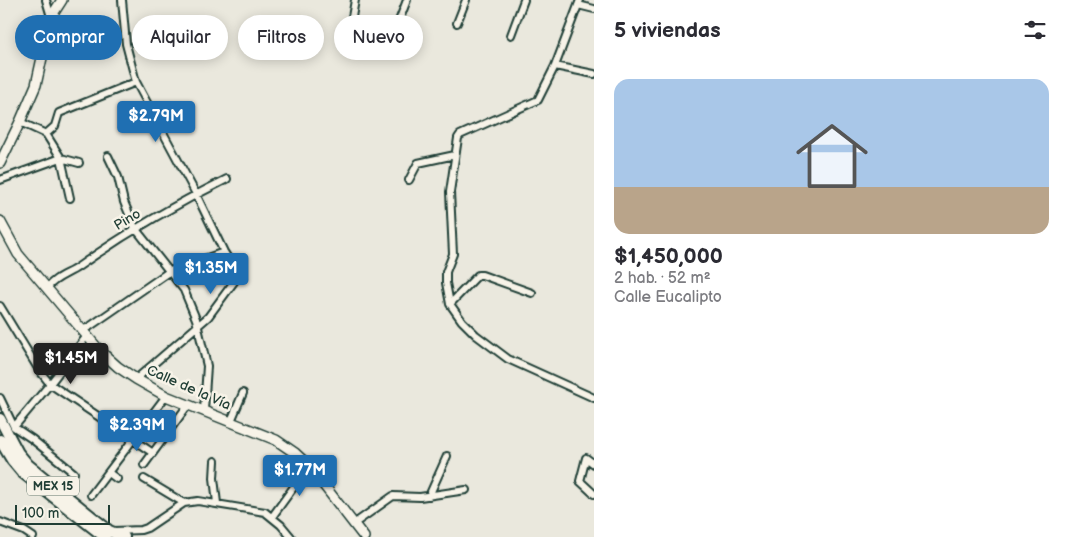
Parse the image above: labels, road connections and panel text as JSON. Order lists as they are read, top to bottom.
{
  "streets": {
    "main road": ["MEX 15"],
    "street": ["Pino", "Calle de la Vía"]
  },
  "crossings": [
    ["Pino", "Calle de la Vía"]
  ],
  "scale_bar": "100 m",
  "page": {
    "heading": "5 viviendas",
    "chip": [
      "Comprar",
      "Alquilar",
      "Filtros",
      "Nuevo"
    ],
    "list": [
      {
        "name": "$1,450,000",
        "note": "2 hab. · 52 m² · Calle Eucalipto"
      }
    ],
    "price": [
      "$2.79M",
      "$1.35M",
      "$1.45M",
      "$2.39M",
      "$1.77M"
    ],
    "scale": "100 m"
  }
}
